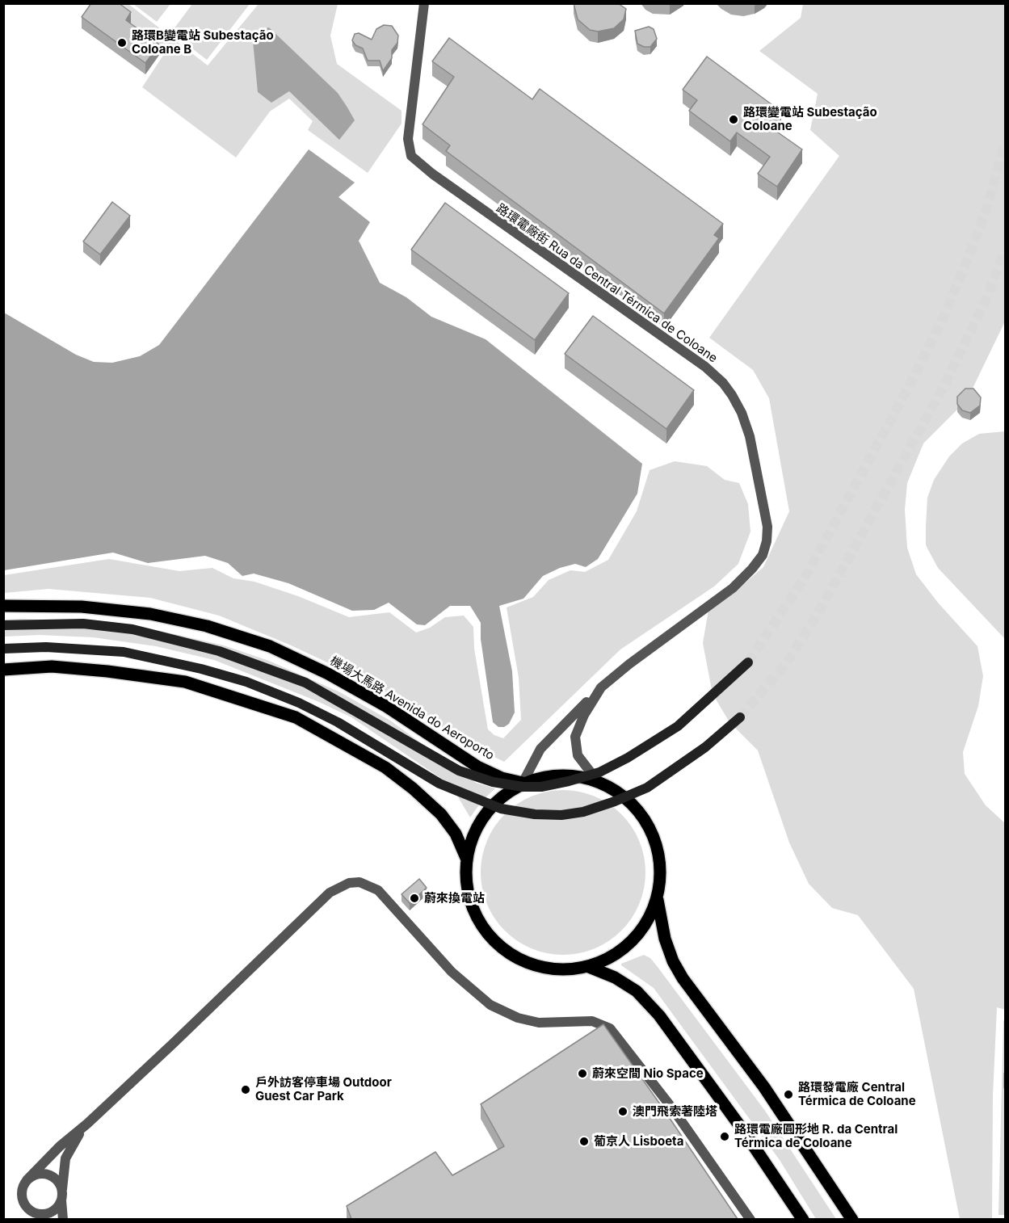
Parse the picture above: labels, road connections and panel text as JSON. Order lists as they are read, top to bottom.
{
  "streets": {
    "main road": ["機場大馬路 Avenida do Aeroporto"],
    "street": ["路環電廠街 Rua da Central Térmica de Coloane"]
  },
  "places": [
    "路環B變電站 Subestação Coloane B",
    "路環變電站 Subestação Coloane",
    "蔚來換電站",
    "蔚來空間 Nio Space",
    "戶外訪客停車場 Outdoor Guest Car Park",
    "路環發電廠 Central Térmica de Coloane",
    "澳門飛索著陸塔",
    "路環電廠圓形地 R. da Central Térmica de Coloane",
    "葡京人 Lisboeta"
  ]
}
